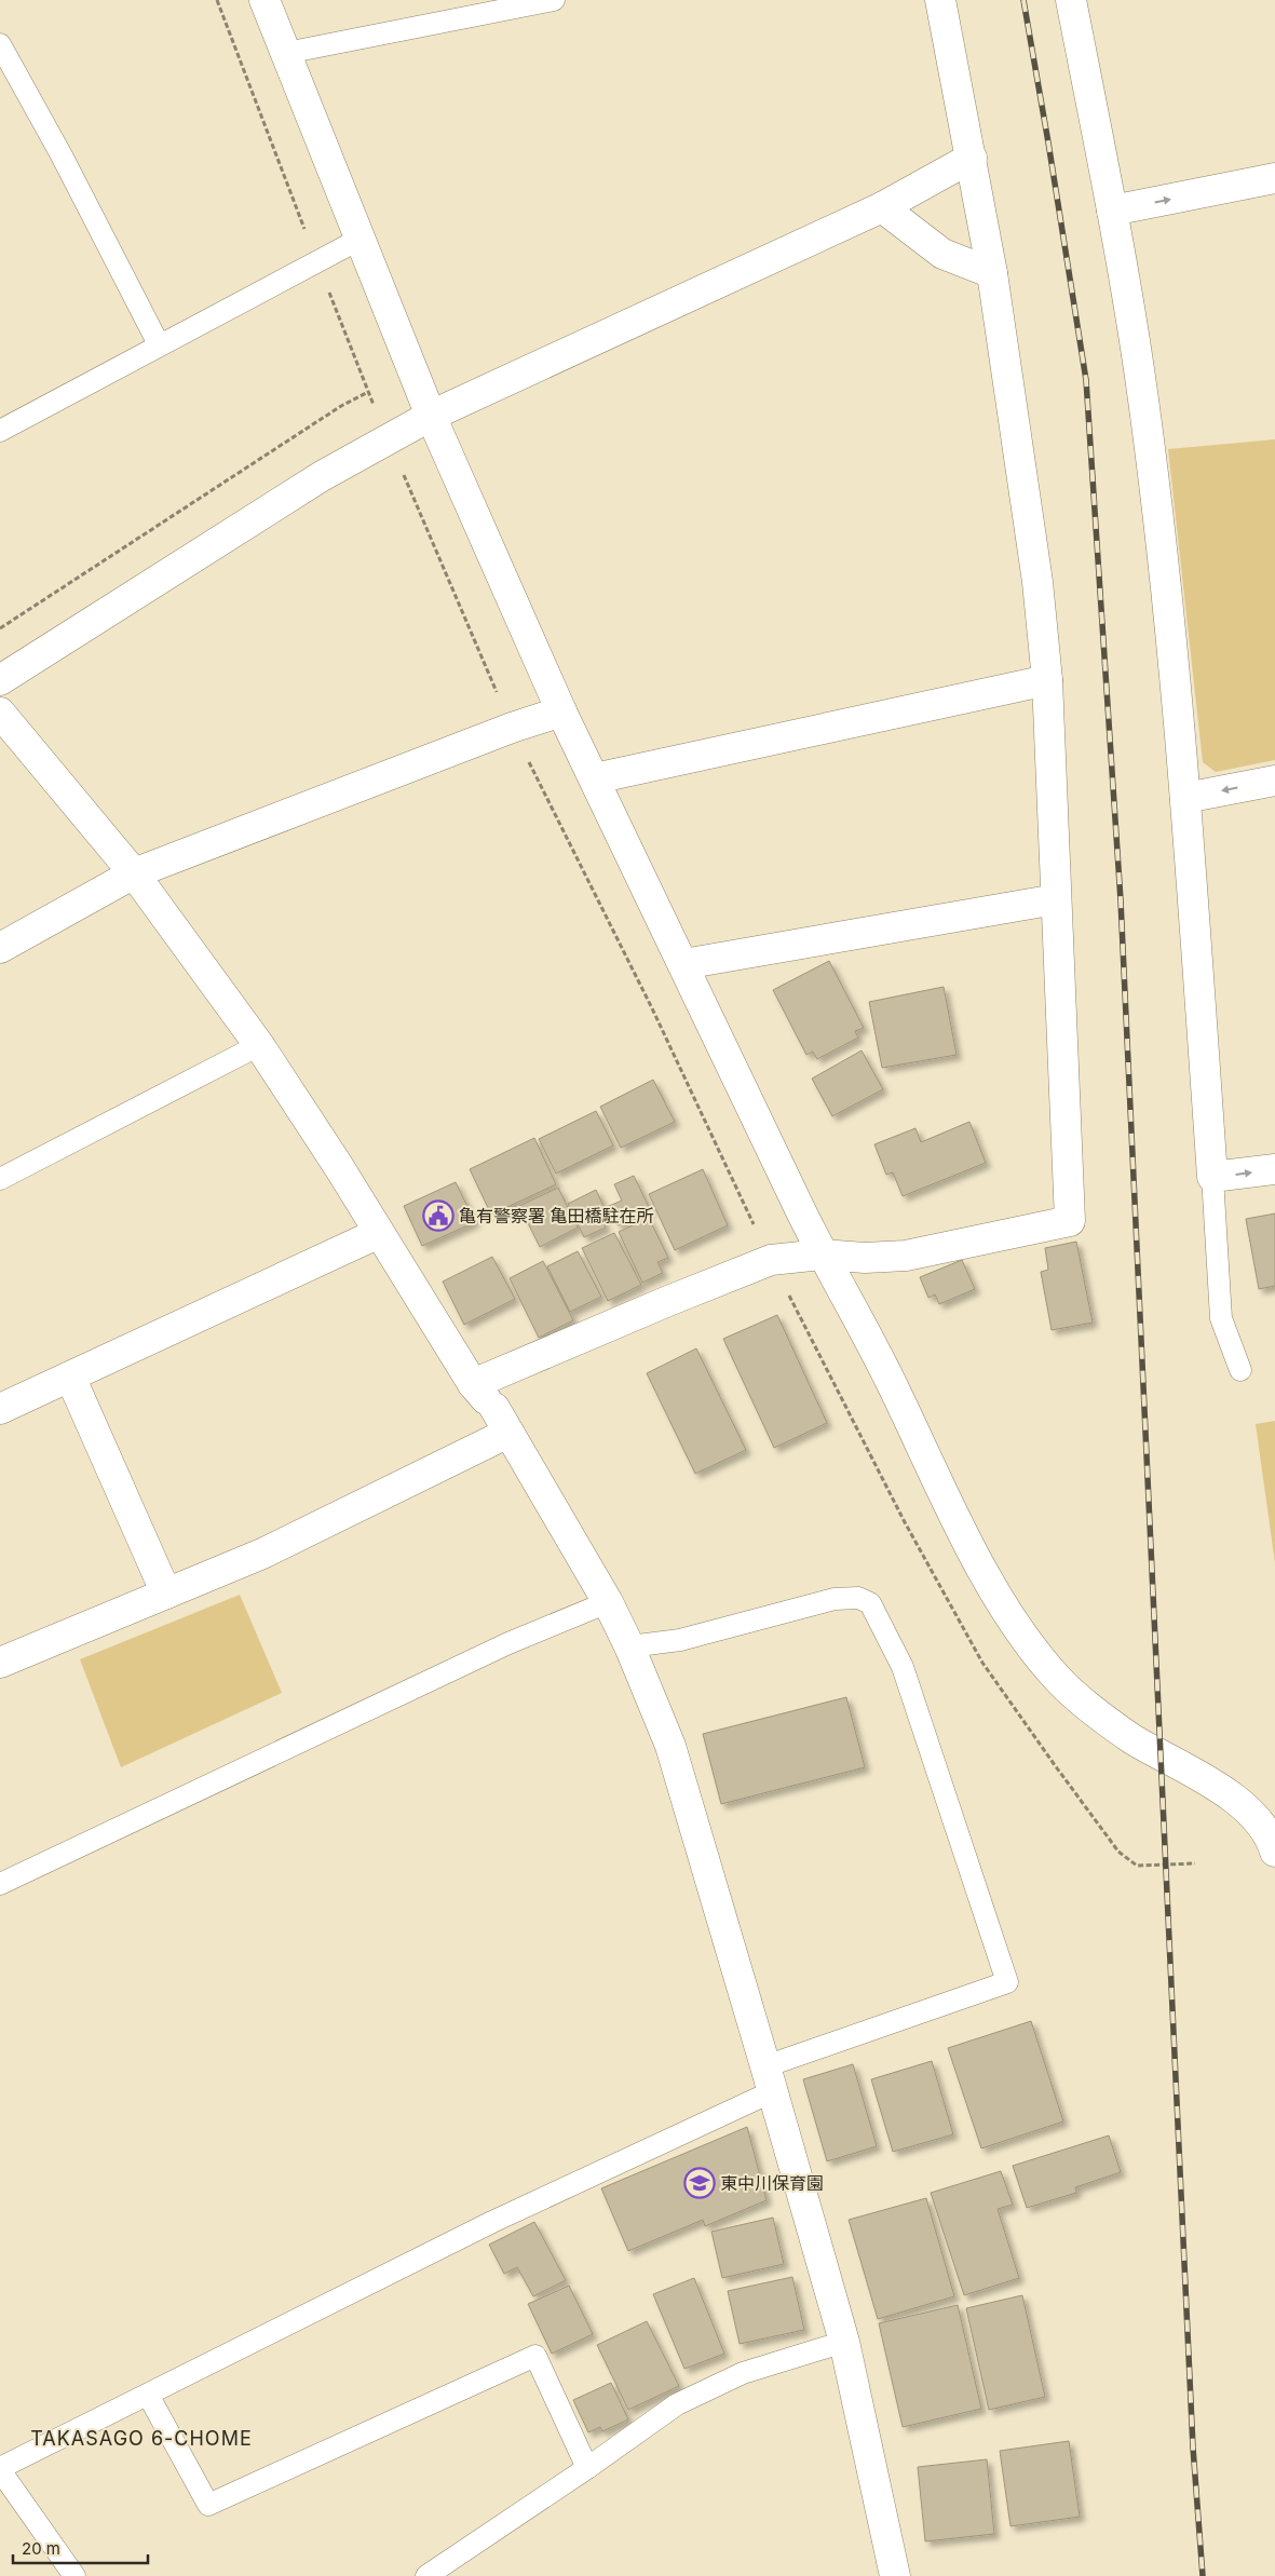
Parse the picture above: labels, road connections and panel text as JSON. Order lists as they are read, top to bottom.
{
  "districts": ["TAKASAGO 6-CHOME"],
  "places": {
    "public building": ["亀有警察署 亀田橋駐在所"],
    "school or university": ["東中川保育園"]
  },
  "scale_bar": "20 m"
}
